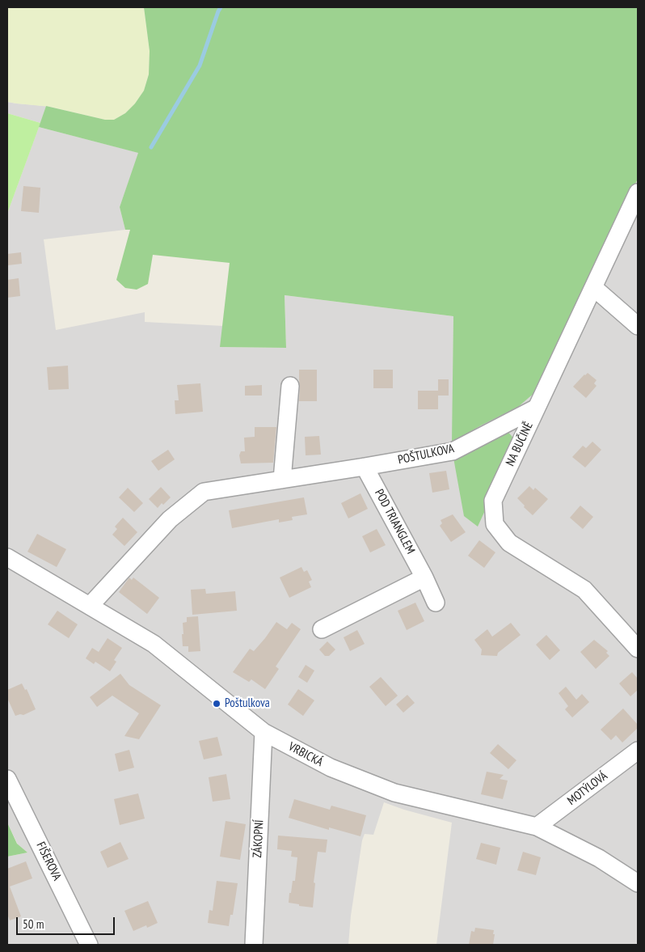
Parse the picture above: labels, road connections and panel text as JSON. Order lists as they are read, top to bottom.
{
  "streets": {
    "street": [
      "NA BUČINĚ",
      "POŠTULKOVA",
      "POD TRIANGLEM",
      "VRBICKÁ",
      "MOTÝLOVÁ",
      "ZÁKOPNÍ",
      "FIŠEROVA"
    ]
  },
  "crossings": [
    ["NA BUČINĚ", "POŠTULKOVA"],
    ["POŠTULKOVA", "POD TRIANGLEM"],
    ["POŠTULKOVA", "VRBICKÁ"],
    ["VRBICKÁ", "MOTÝLOVÁ"],
    ["VRBICKÁ", "ZÁKOPNÍ"]
  ],
  "places": ["Poštulkova"],
  "scale_bar": "50 m"
}
